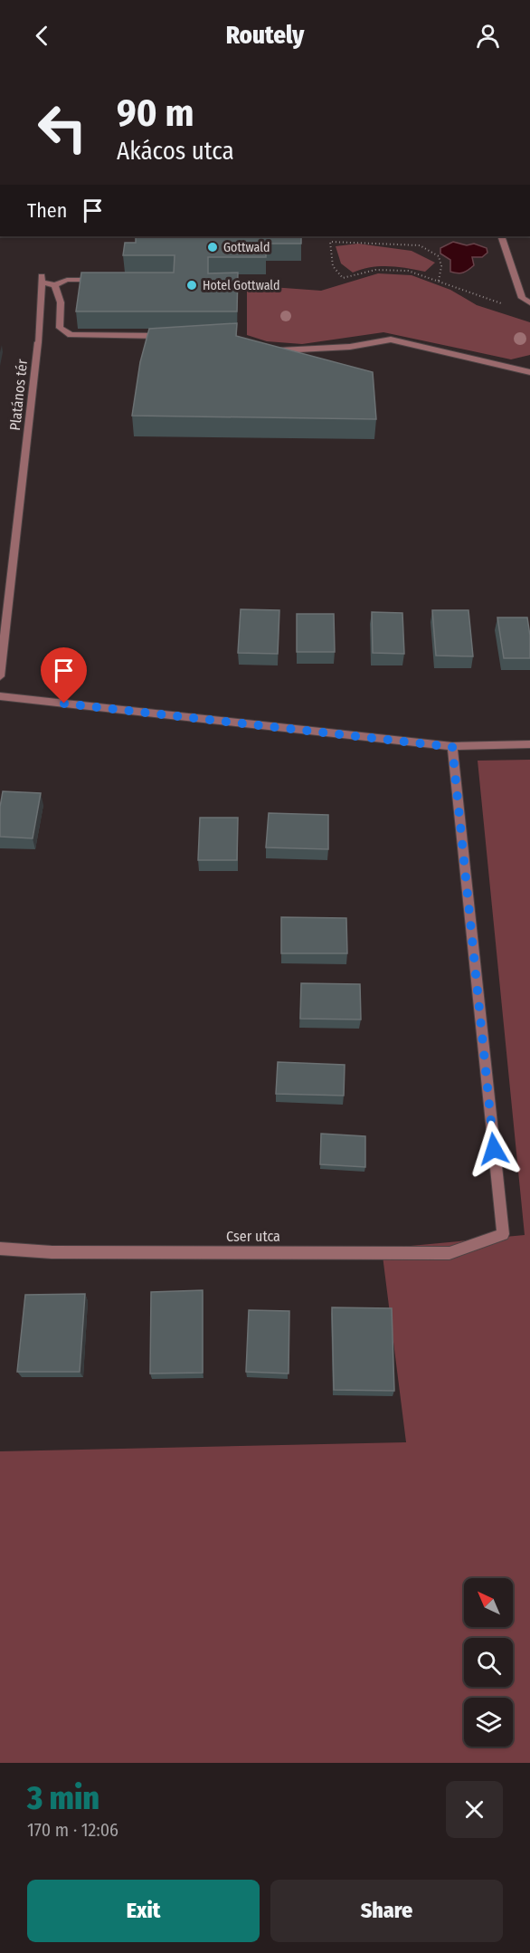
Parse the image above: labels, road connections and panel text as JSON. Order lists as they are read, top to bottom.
{
  "streets": {
    "street": ["Platános tér", "Cser utca"]
  },
  "places": ["Gottwald", "Hotel Gottwald"],
  "north": "top left",
  "page": {
    "header": "Routely",
    "turn": ["90 m", "Akácos utca"],
    "then": "Then",
    "heading": ["3 min", "170 m · 12:06"],
    "buttons": ["Exit", "Share"]
  }
}
